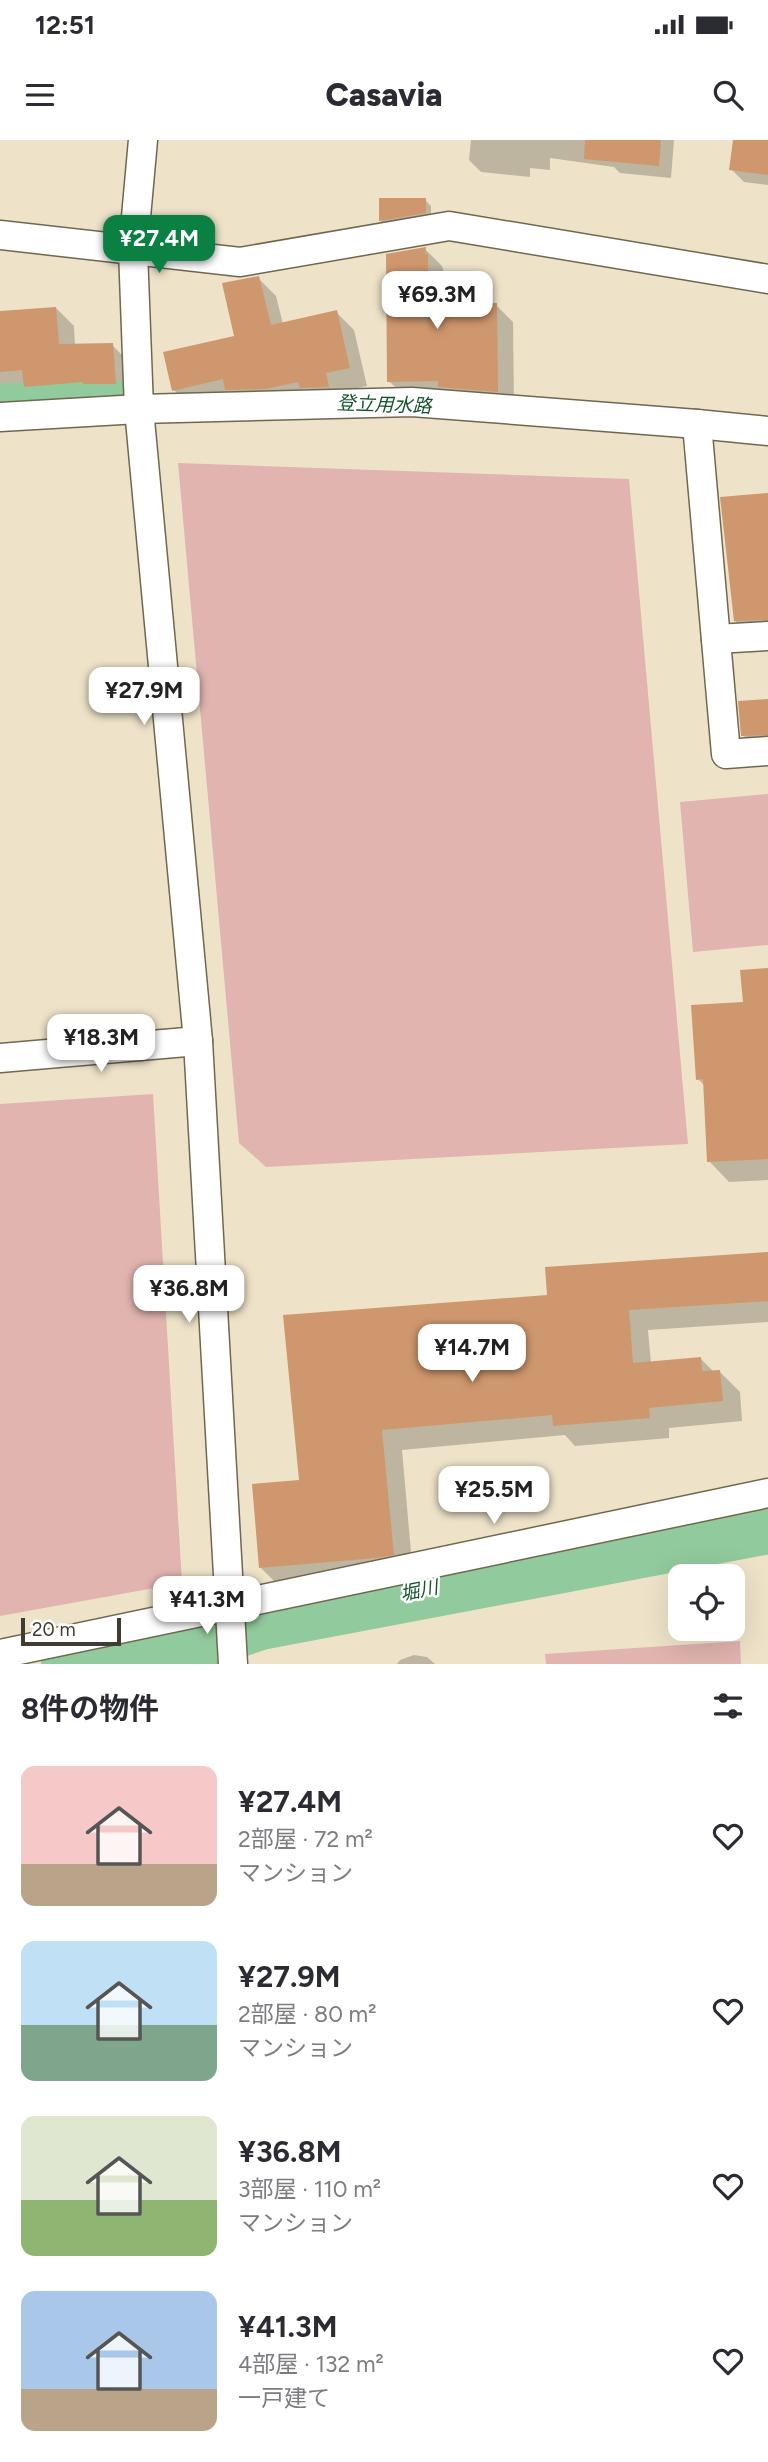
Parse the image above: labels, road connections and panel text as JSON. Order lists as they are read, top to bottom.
{
  "water": ["登立用水路", "堀川"],
  "scale_bar": "20 m",
  "page": {
    "status": "12:51",
    "header": "Casavia",
    "price": [
      "¥27.4M",
      "¥69.3M",
      "¥27.9M",
      "¥18.3M",
      "¥36.8M",
      "¥14.7M",
      "¥25.5M",
      "¥41.3M"
    ],
    "scale": "20 m",
    "heading": "8件の物件",
    "list": [
      {
        "name": "¥27.4M",
        "note": "2部屋 · 72 m² · マンション"
      },
      {
        "name": "¥27.9M",
        "note": "2部屋 · 80 m² · マンション"
      },
      {
        "name": "¥36.8M",
        "note": "3部屋 · 110 m² · マンション"
      },
      {
        "name": "¥41.3M",
        "note": "4部屋 · 132 m² · 一戸建て"
      }
    ]
  }
}
